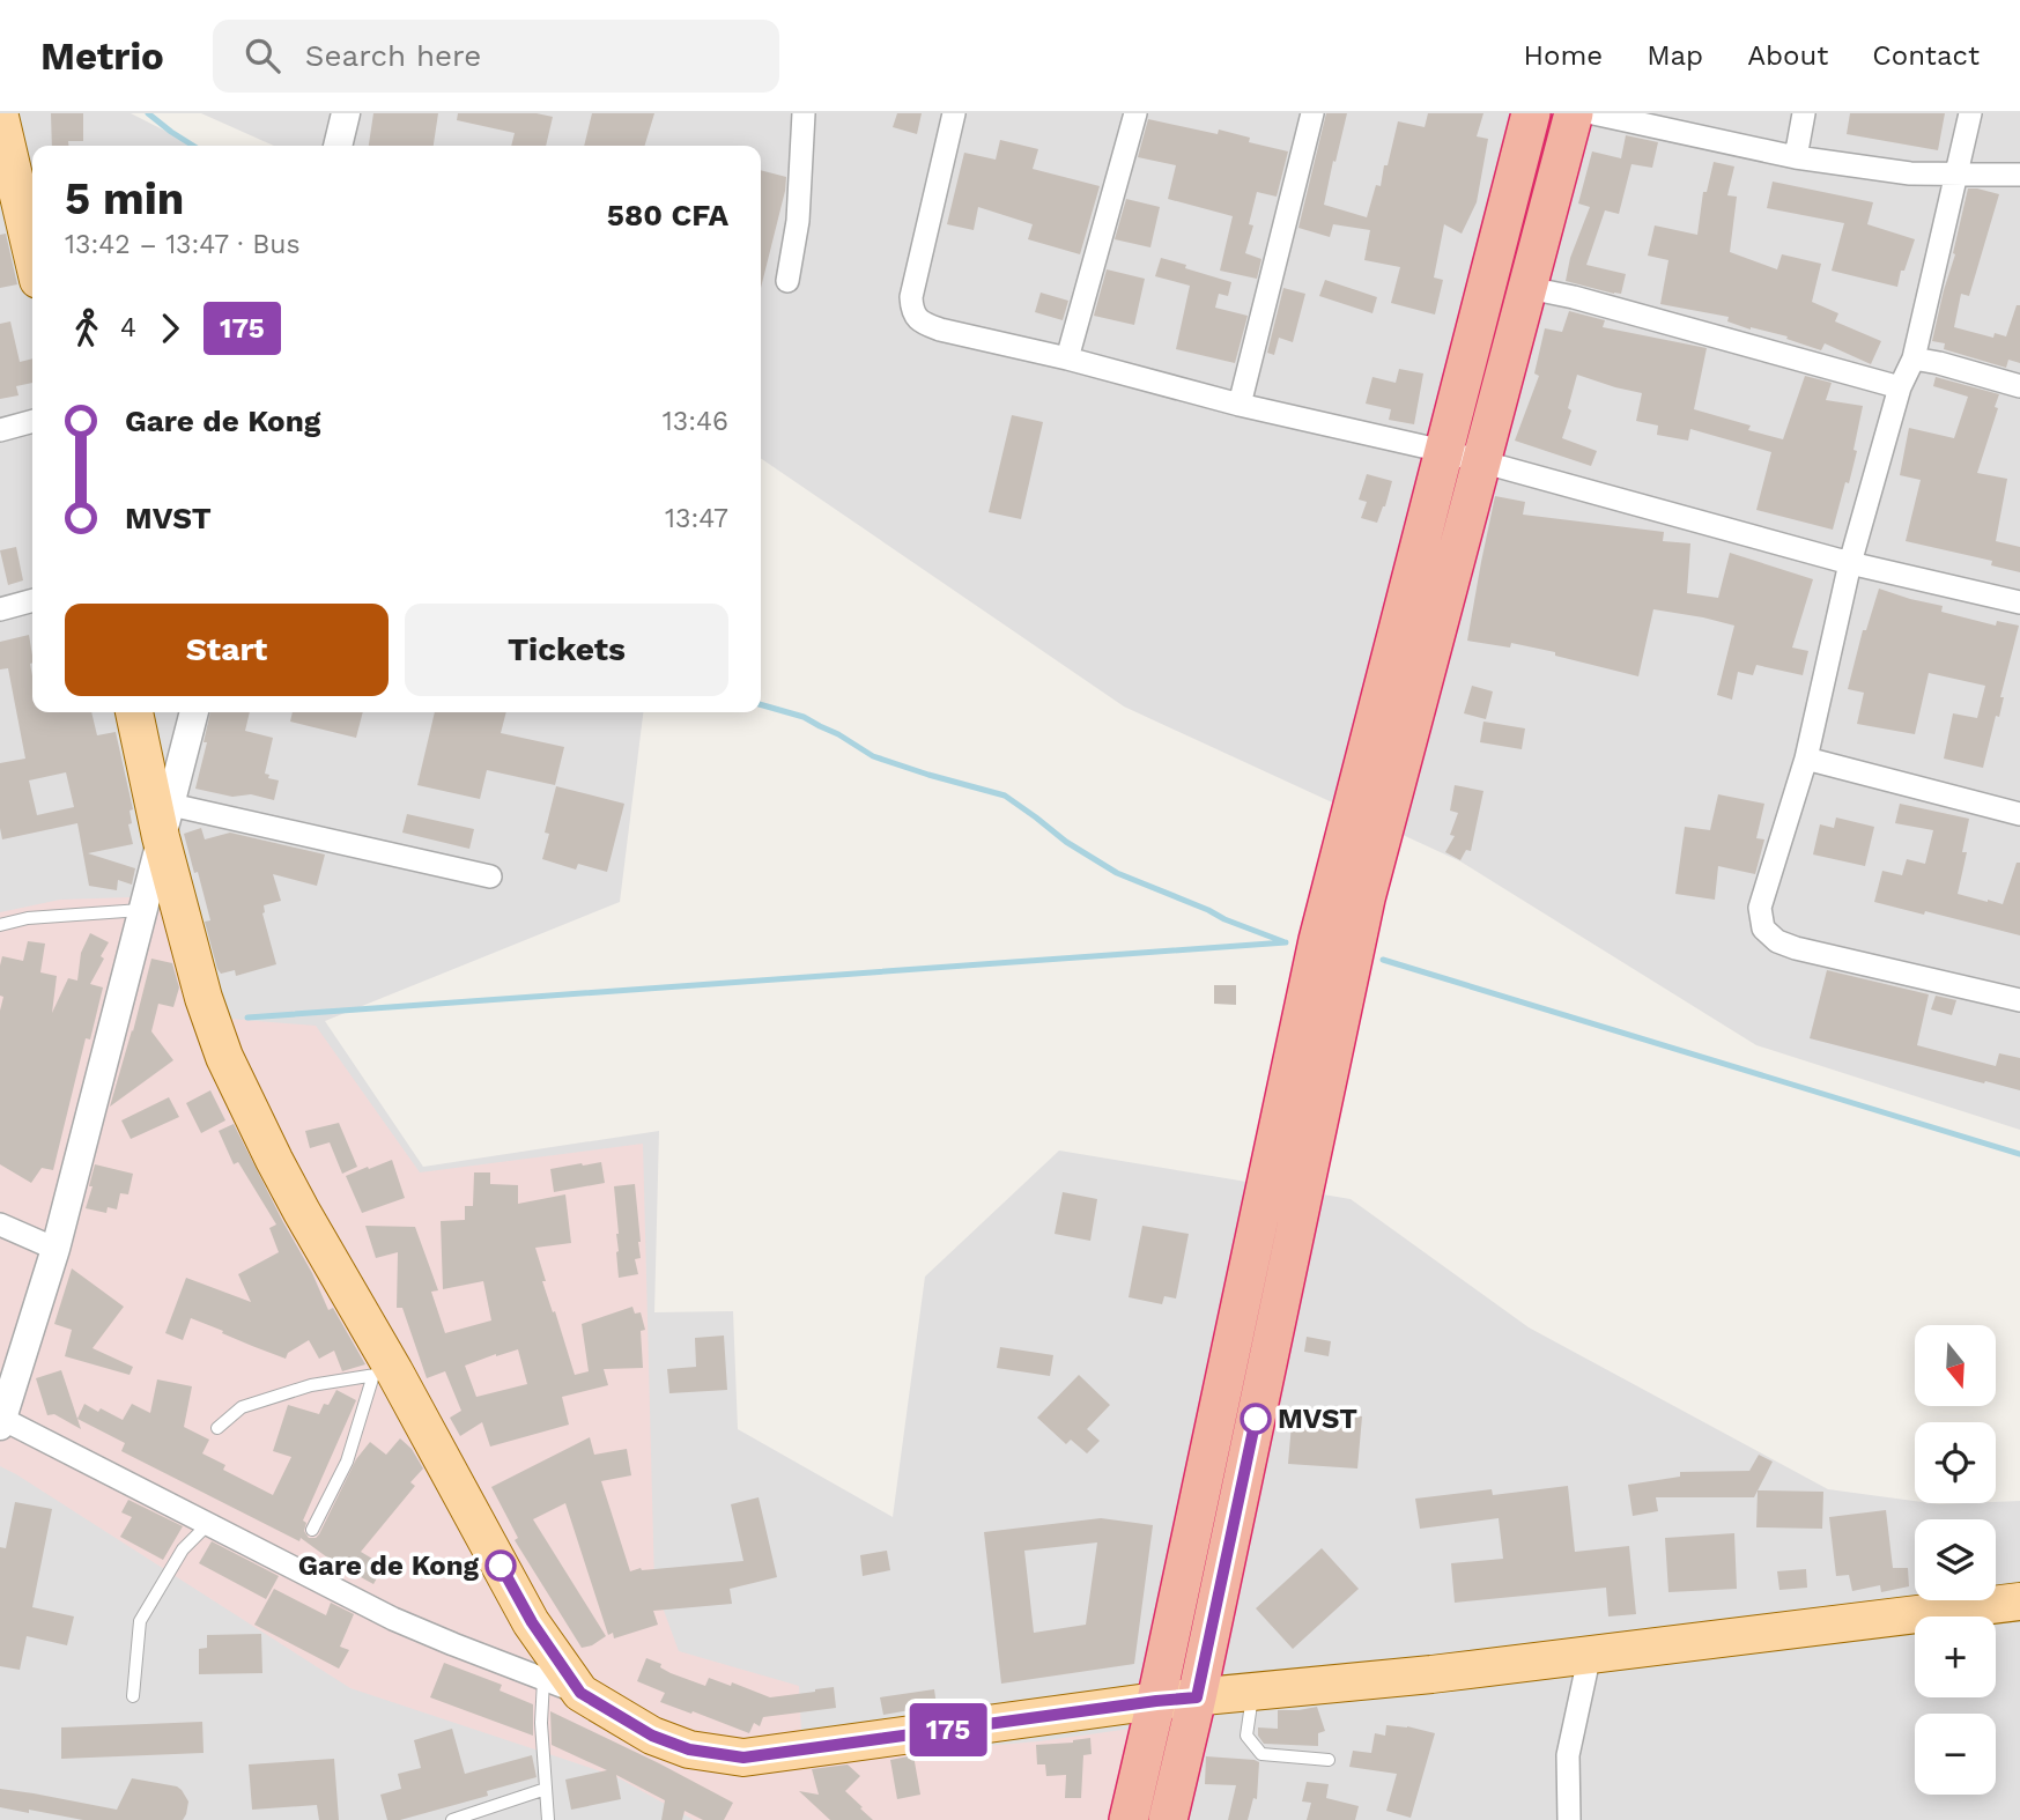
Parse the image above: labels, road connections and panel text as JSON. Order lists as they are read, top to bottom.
{
  "places": ["MVST", "Gare de Kong"],
  "lines": ["bus line 175"],
  "north": "bottom",
  "page": {
    "header": "Metrio",
    "search": "Search here",
    "nav": [
      "Home",
      "Map",
      "About",
      "Contact"
    ],
    "on_map": "175",
    "heading": ["5 min", "13:42 – 13:47 · Bus", "580 CFA"],
    "legs": ["4", "175"],
    "list": [
      {
        "name": "Gare de Kong",
        "value": "13:46"
      },
      {
        "name": "MVST",
        "value": "13:47"
      }
    ],
    "buttons": ["Start", "Tickets"],
    "map_buttons": ["+", "−"]
  }
}
